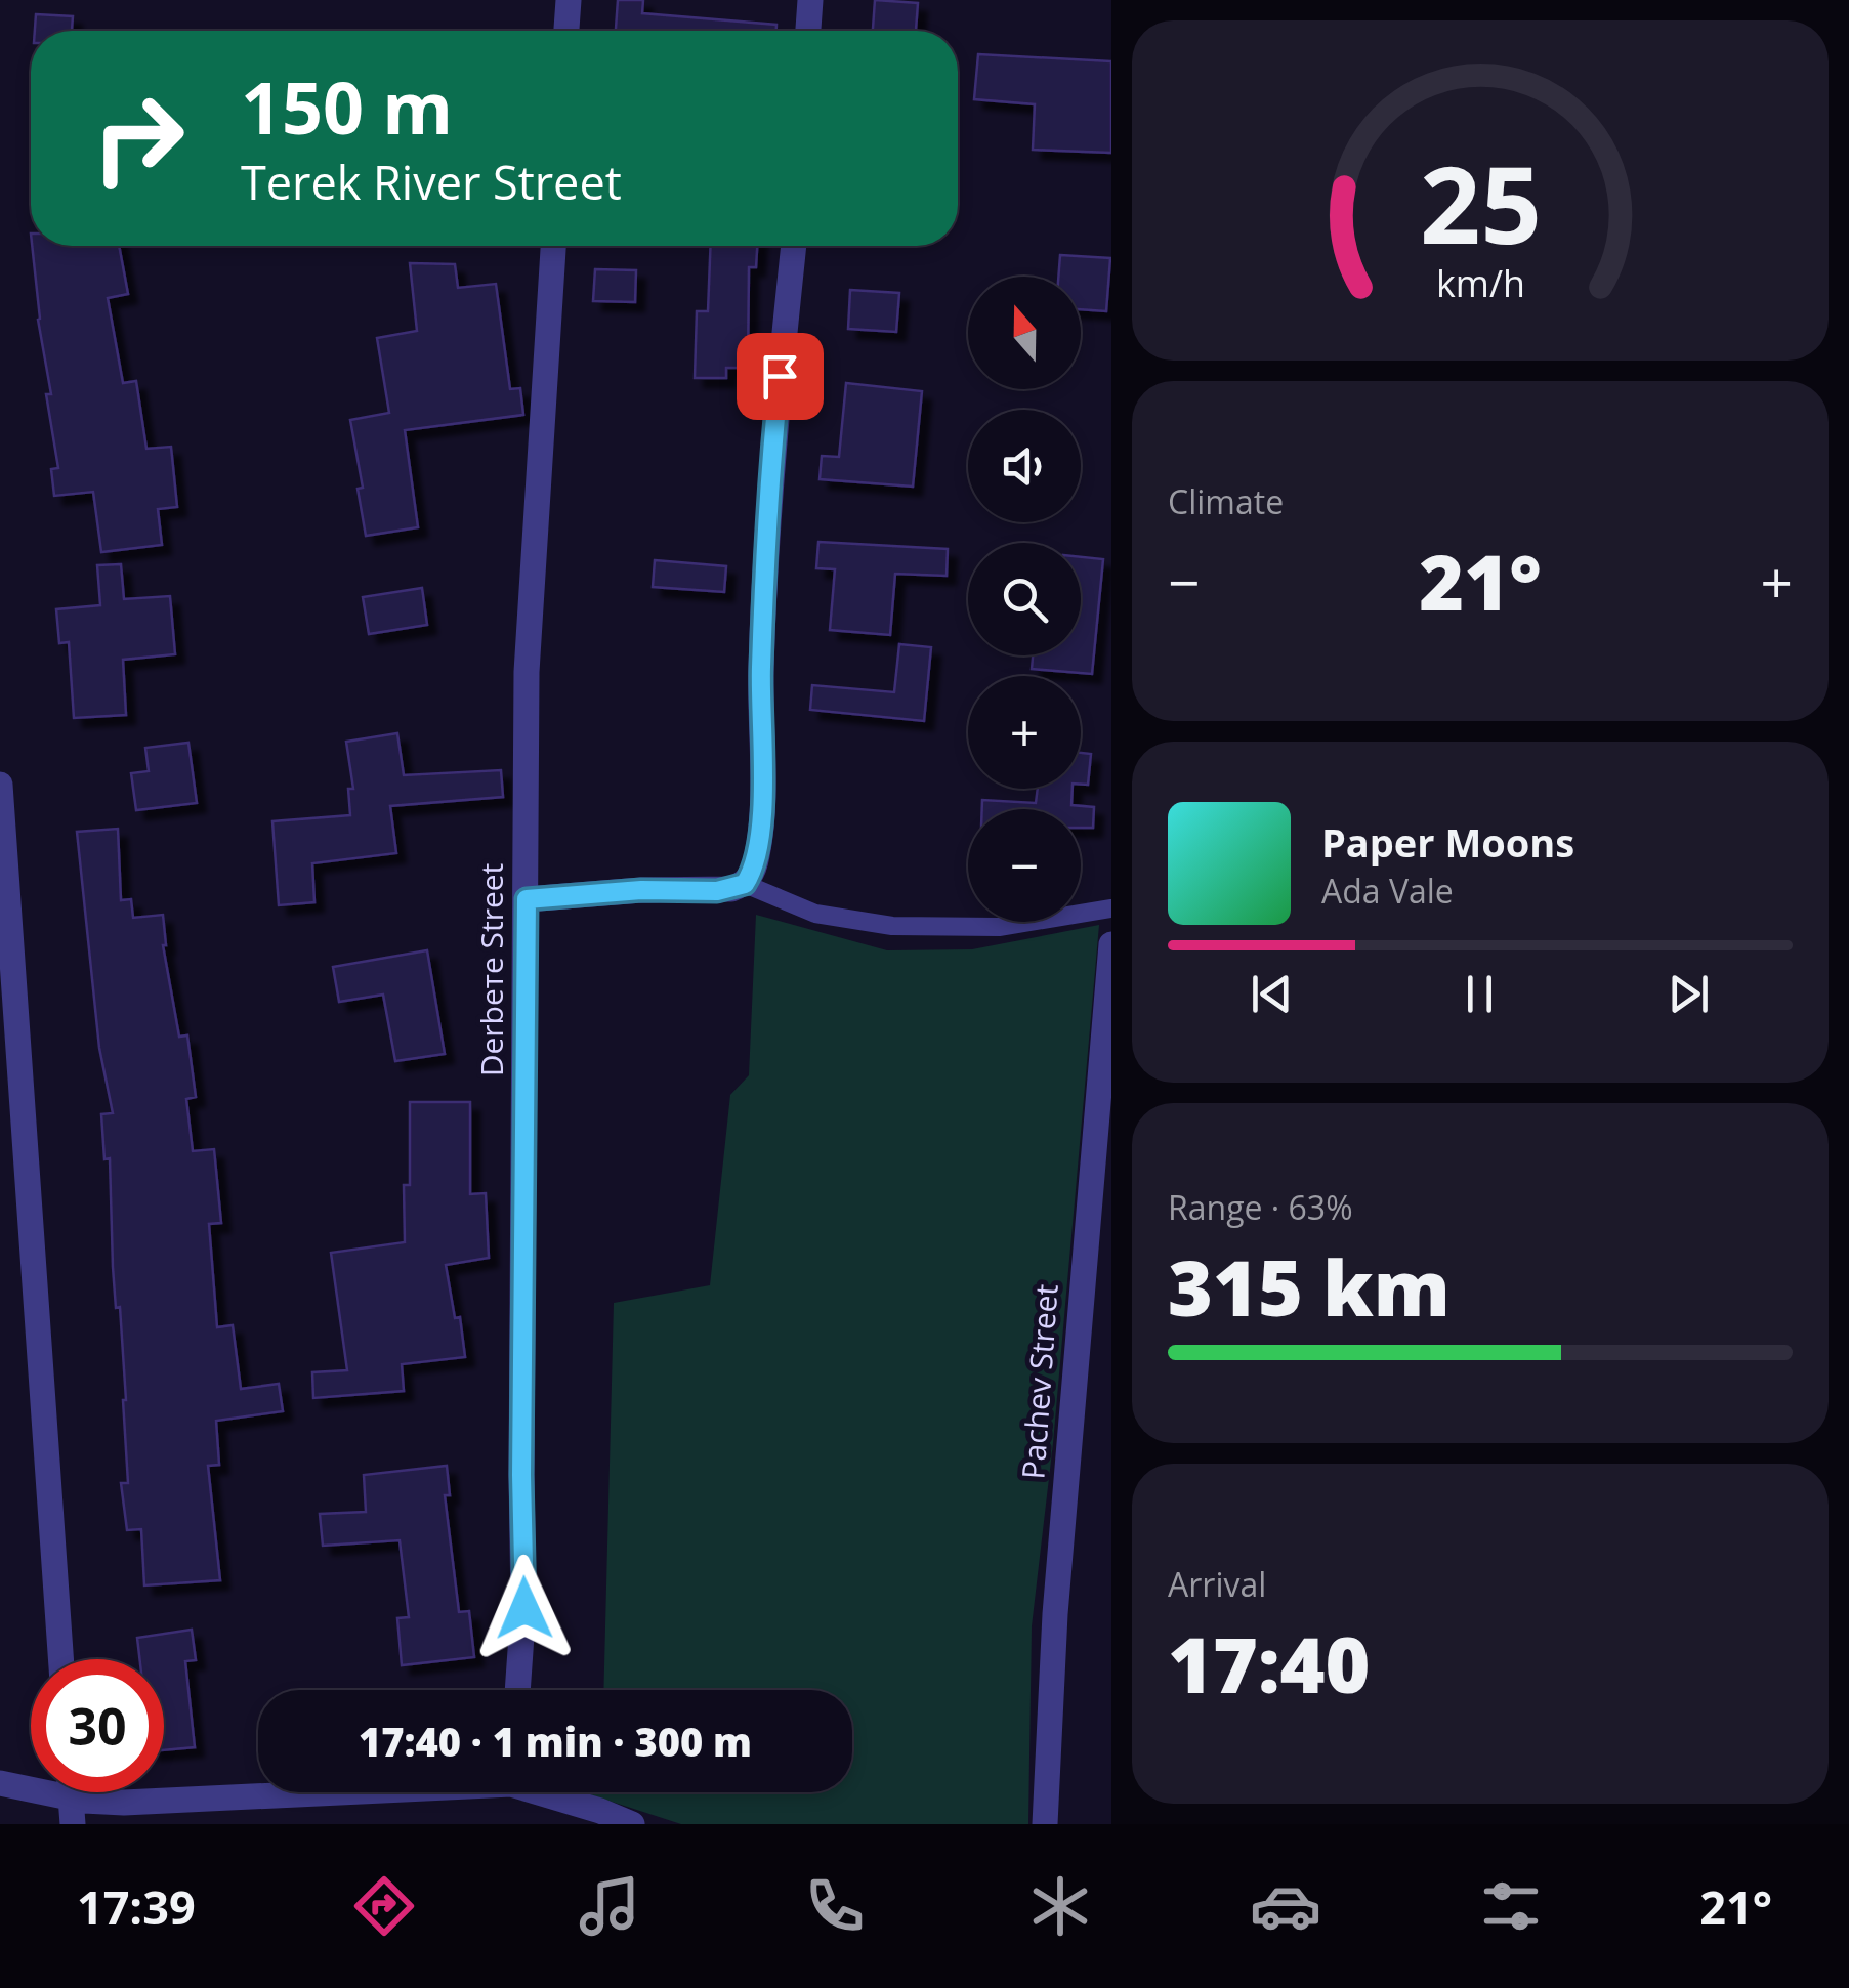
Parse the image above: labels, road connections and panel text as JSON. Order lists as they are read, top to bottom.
{
  "streets": {
    "street": ["Derbeте Street", "Pachev Street"]
  },
  "north": "top",
  "page": {
    "turn": ["150 m", "Terek River Street"],
    "map_buttons": ["+", "−"],
    "tile": [
      "Climate",
      ["Range · 63%", "315 km"],
      ["Arrival", "17:40"]
    ],
    "heat": ["−", "21°", "+"],
    "song": ["Paper Moons", "Ada Vale"],
    "limit": "30",
    "trip": "17:40 · 1 min · 300 m",
    "tabs": ["17:39", "21°"],
    "gauge": ["25", "km/h"]
  }
}
